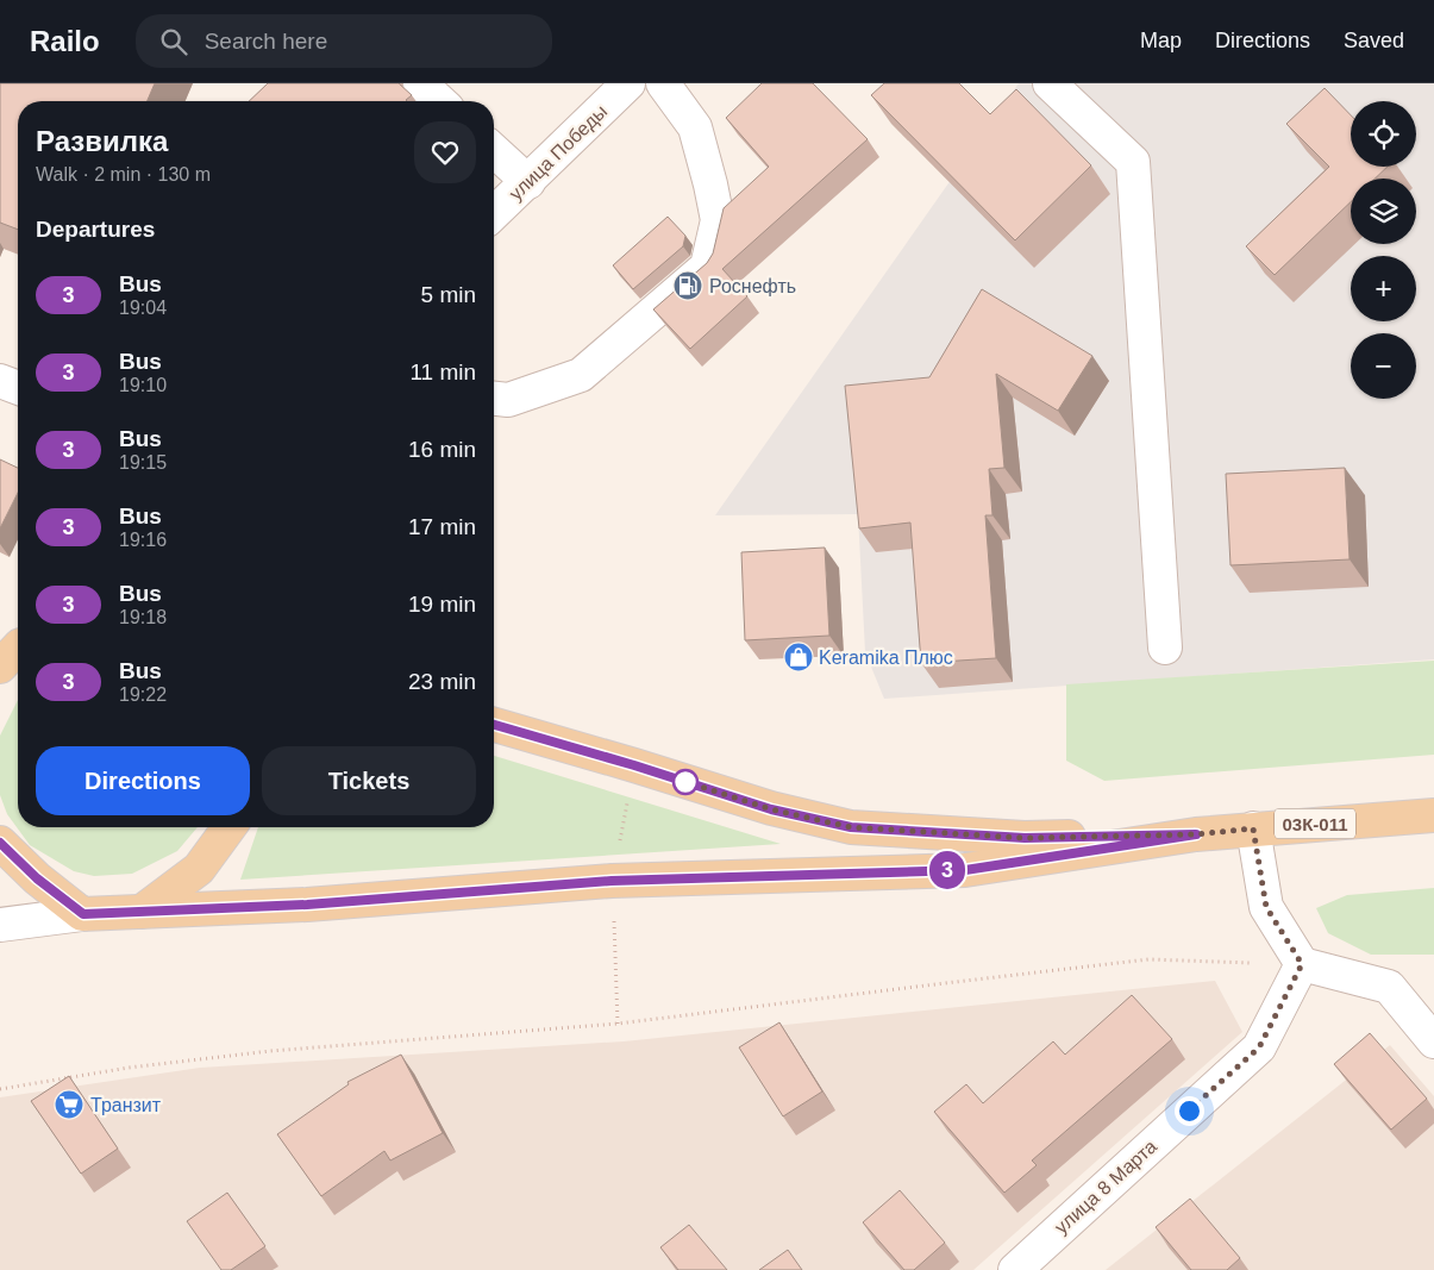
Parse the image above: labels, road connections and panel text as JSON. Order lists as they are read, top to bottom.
{
  "streets": {
    "main road": ["03К-011"],
    "street": ["улица Победы", "улица 8 Марта"]
  },
  "places": {
    "fuel station": ["Роснефть"],
    "shop": ["Keramika Плюс"],
    "supermarket": ["Транзит"]
  },
  "lines": ["bus line 3"],
  "page": {
    "header": "Railo",
    "search": "Search here",
    "nav": ["Map", "Directions", "Saved"],
    "on_map": "3",
    "map_buttons": ["+", "−"],
    "heading": [
      ["Развилка", "Walk · 2 min · 130 m"],
      "Departures"
    ],
    "list": [
      {
        "mark": "3",
        "name": "Bus",
        "note": "19:04",
        "value": "5 min"
      },
      {
        "mark": "3",
        "name": "Bus",
        "note": "19:10",
        "value": "11 min"
      },
      {
        "mark": "3",
        "name": "Bus",
        "note": "19:15",
        "value": "16 min"
      },
      {
        "mark": "3",
        "name": "Bus",
        "note": "19:16",
        "value": "17 min"
      },
      {
        "mark": "3",
        "name": "Bus",
        "note": "19:18",
        "value": "19 min"
      },
      {
        "mark": "3",
        "name": "Bus",
        "note": "19:22",
        "value": "23 min"
      }
    ],
    "buttons": ["Directions", "Tickets"]
  }
}
